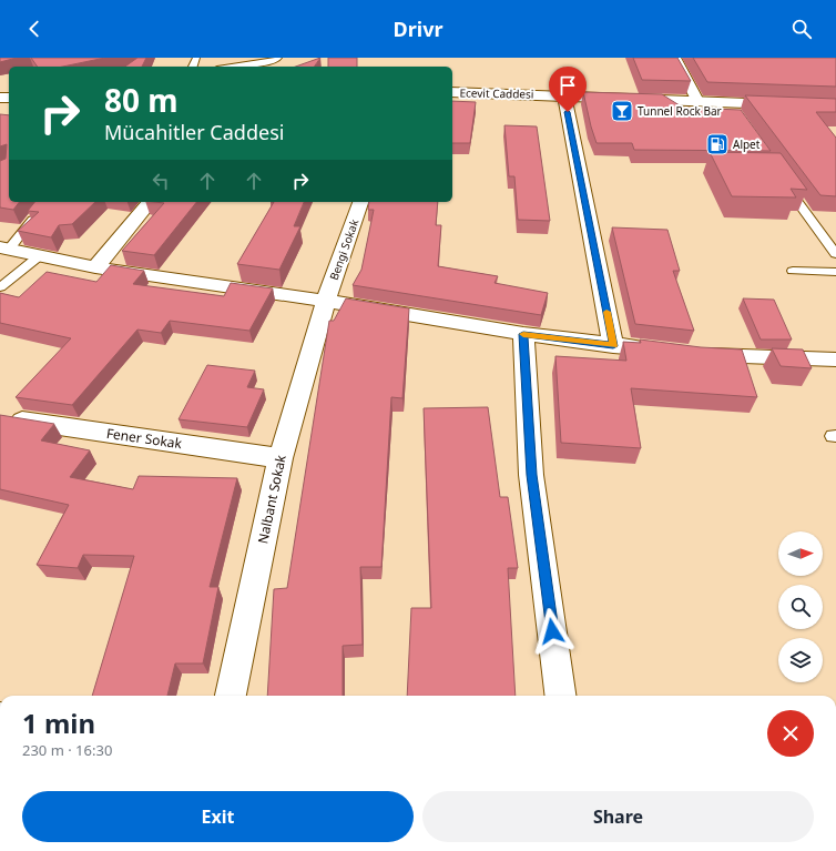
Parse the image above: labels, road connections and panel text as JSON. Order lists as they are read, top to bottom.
{
  "streets": {
    "street": [
      "Ecevit Caddesi",
      "Bengi Sokak",
      "Fener Sokak",
      "Nalbant Sokak"
    ]
  },
  "crossings": [
    ["Bengi Sokak", "Nalbant Sokak"],
    ["Fener Sokak", "Nalbant Sokak"]
  ],
  "places": {
    "bar": ["Tunnel Rock Bar"],
    "fuel station": ["Alpet"]
  },
  "north": "right",
  "page": {
    "header": "Drivr",
    "turn": ["80 m", "Mücahitler Caddesi"],
    "heading": ["1 min", "230 m · 16:30"],
    "buttons": ["Exit", "Share"]
  }
}
